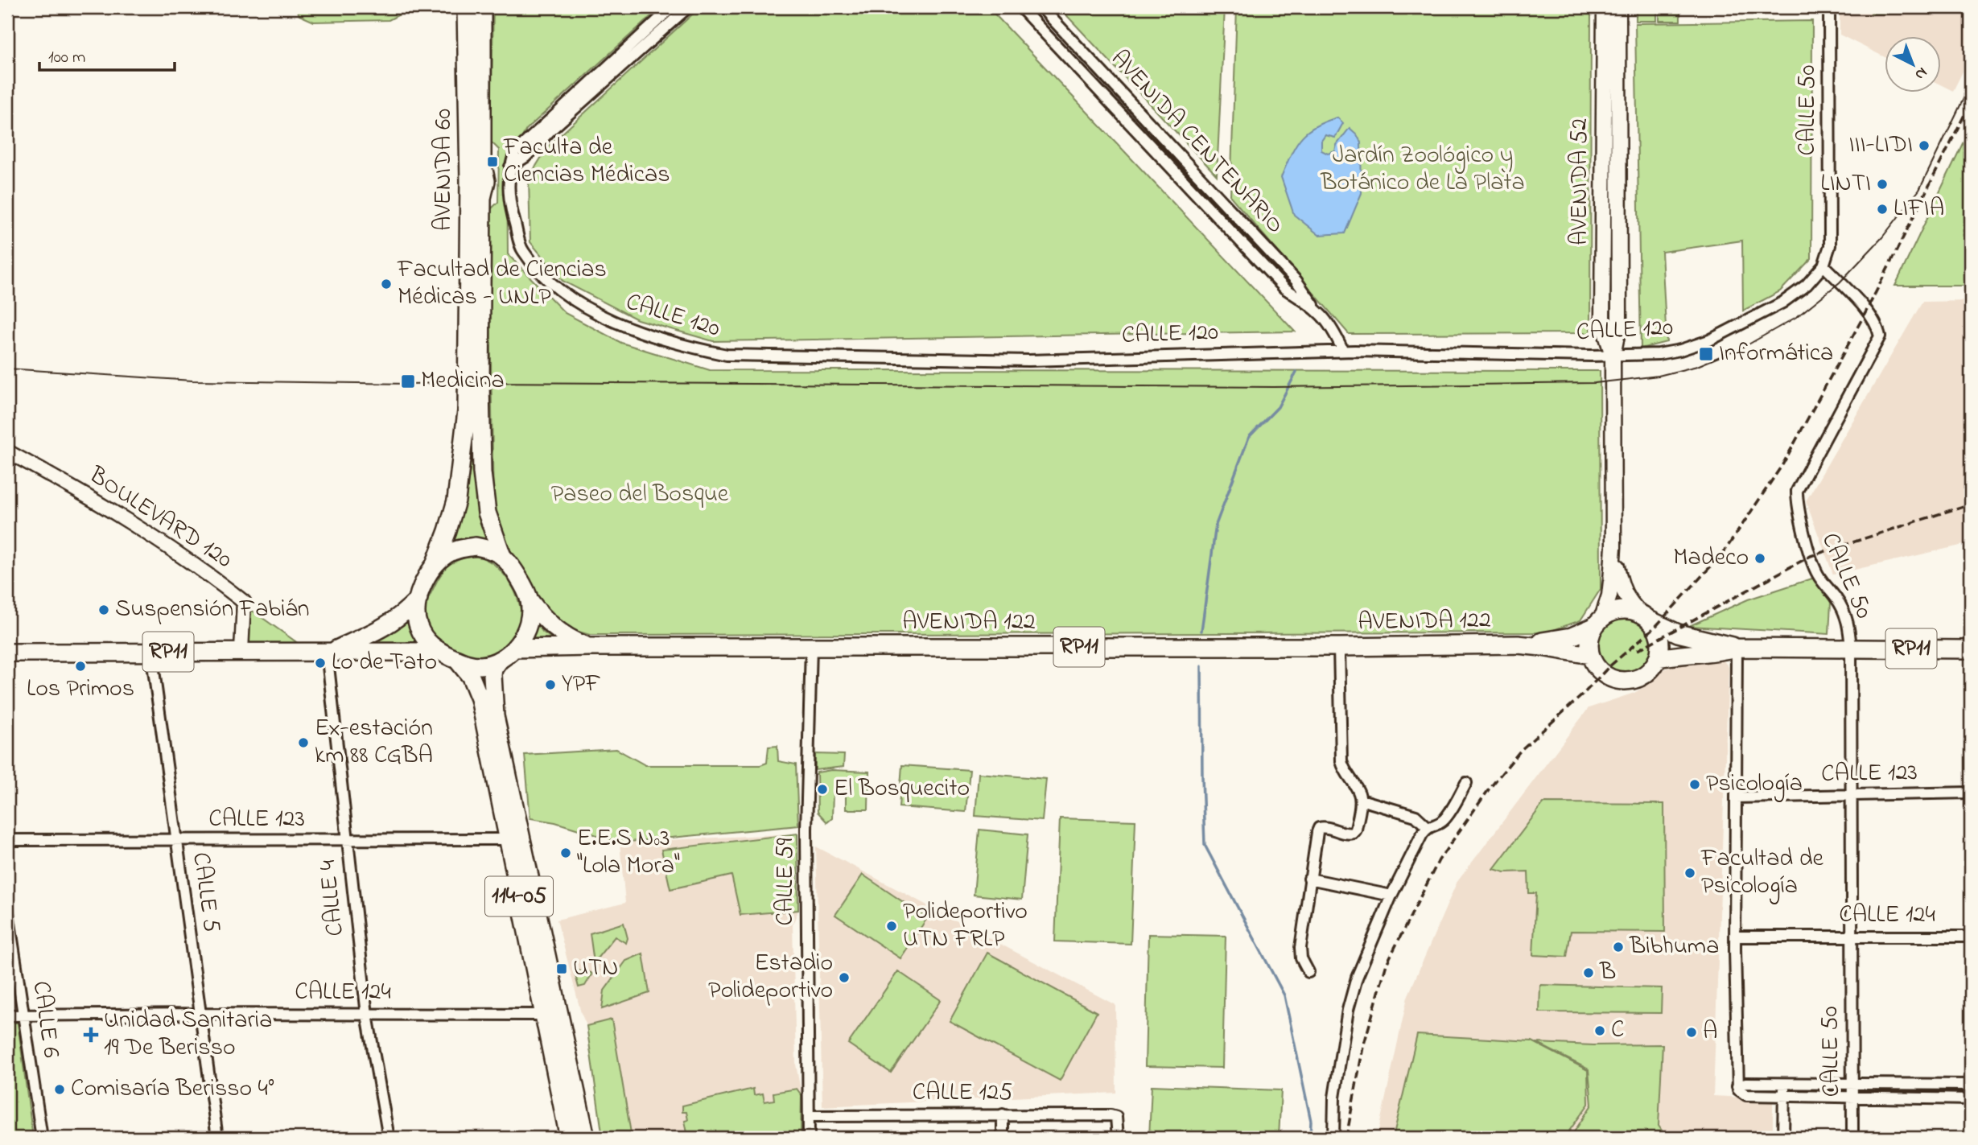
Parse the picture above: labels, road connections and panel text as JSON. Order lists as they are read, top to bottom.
{
  "streets": {
    "main road": [
      "AVENIDA 60",
      "AVENIDA 52",
      "AVENIDA 122",
      "RP11",
      "114-05"
    ],
    "street": [
      "CALLE 50",
      "AVENIDA CENTENARIO",
      "CALLE 120",
      "BOULEVARD 120",
      "CALLE 123",
      "CALLE 59",
      "CALLE 5",
      "CALLE 4",
      "CALLE 124",
      "CALLE 6",
      "CALLE 125"
    ]
  },
  "crossings": [
    ["CALLE 50", "CALLE 120"],
    ["CALLE 50", "RP11"],
    ["CALLE 50", "CALLE 123"],
    ["CALLE 50", "CALLE 124"],
    ["AVENIDA CENTENARIO", "CALLE 120"],
    ["AVENIDA 60", "AVENIDA 122"],
    ["AVENIDA 60", "RP11"],
    ["AVENIDA 60", "114-05"],
    ["AVENIDA 52", "CALLE 120"],
    ["AVENIDA 52", "AVENIDA 122"],
    ["AVENIDA 52", "RP11"],
    ["BOULEVARD 120", "RP11"],
    ["AVENIDA 122", "RP11"],
    ["AVENIDA 122", "CALLE 59"],
    ["AVENIDA 122", "114-05"],
    ["RP11", "CALLE 5"],
    ["RP11", "114-05"],
    ["RP11", "CALLE 4"],
    ["CALLE 123", "CALLE 5"],
    ["CALLE 123", "114-05"],
    ["CALLE 123", "CALLE 4"],
    ["CALLE 59", "CALLE 125"],
    ["CALLE 5", "CALLE 124"],
    ["114-05", "CALLE 124"],
    ["CALLE 4", "CALLE 124"],
    ["CALLE 124", "CALLE 6"]
  ],
  "parks": ["Jardín Zoológico y Botánico de La Plata", "Paseo del Bosque"],
  "places": {
    "other": [
      "III-LIDI",
      "LINTI",
      "LIFIA",
      "Facultad de Ciencias Médicas - UNLP",
      "Madeco",
      "Suspensión Fabián",
      "Lo de Tato",
      "Los Primos",
      "YPF",
      "Ex-estación km 88 CGBA",
      "Psicología",
      "El Bosquecito",
      "E.E.S Nº3 \"Lola Mora\"",
      "Facultad de Psicología",
      "Polideportivo UTN FRLP",
      "Bibhuma",
      "B",
      "Estadio Polideportivo",
      "C",
      "A",
      "Comisaría Berisso 4°"
    ],
    "transit": [
      "Faculta de Ciencias Médicas",
      "Informática",
      "Medicina",
      "UTN"
    ],
    "health": ["Unidad Sanitaria 19 De Berisso"]
  },
  "scale_bar": "100 m",
  "north": "bottom right"
}
